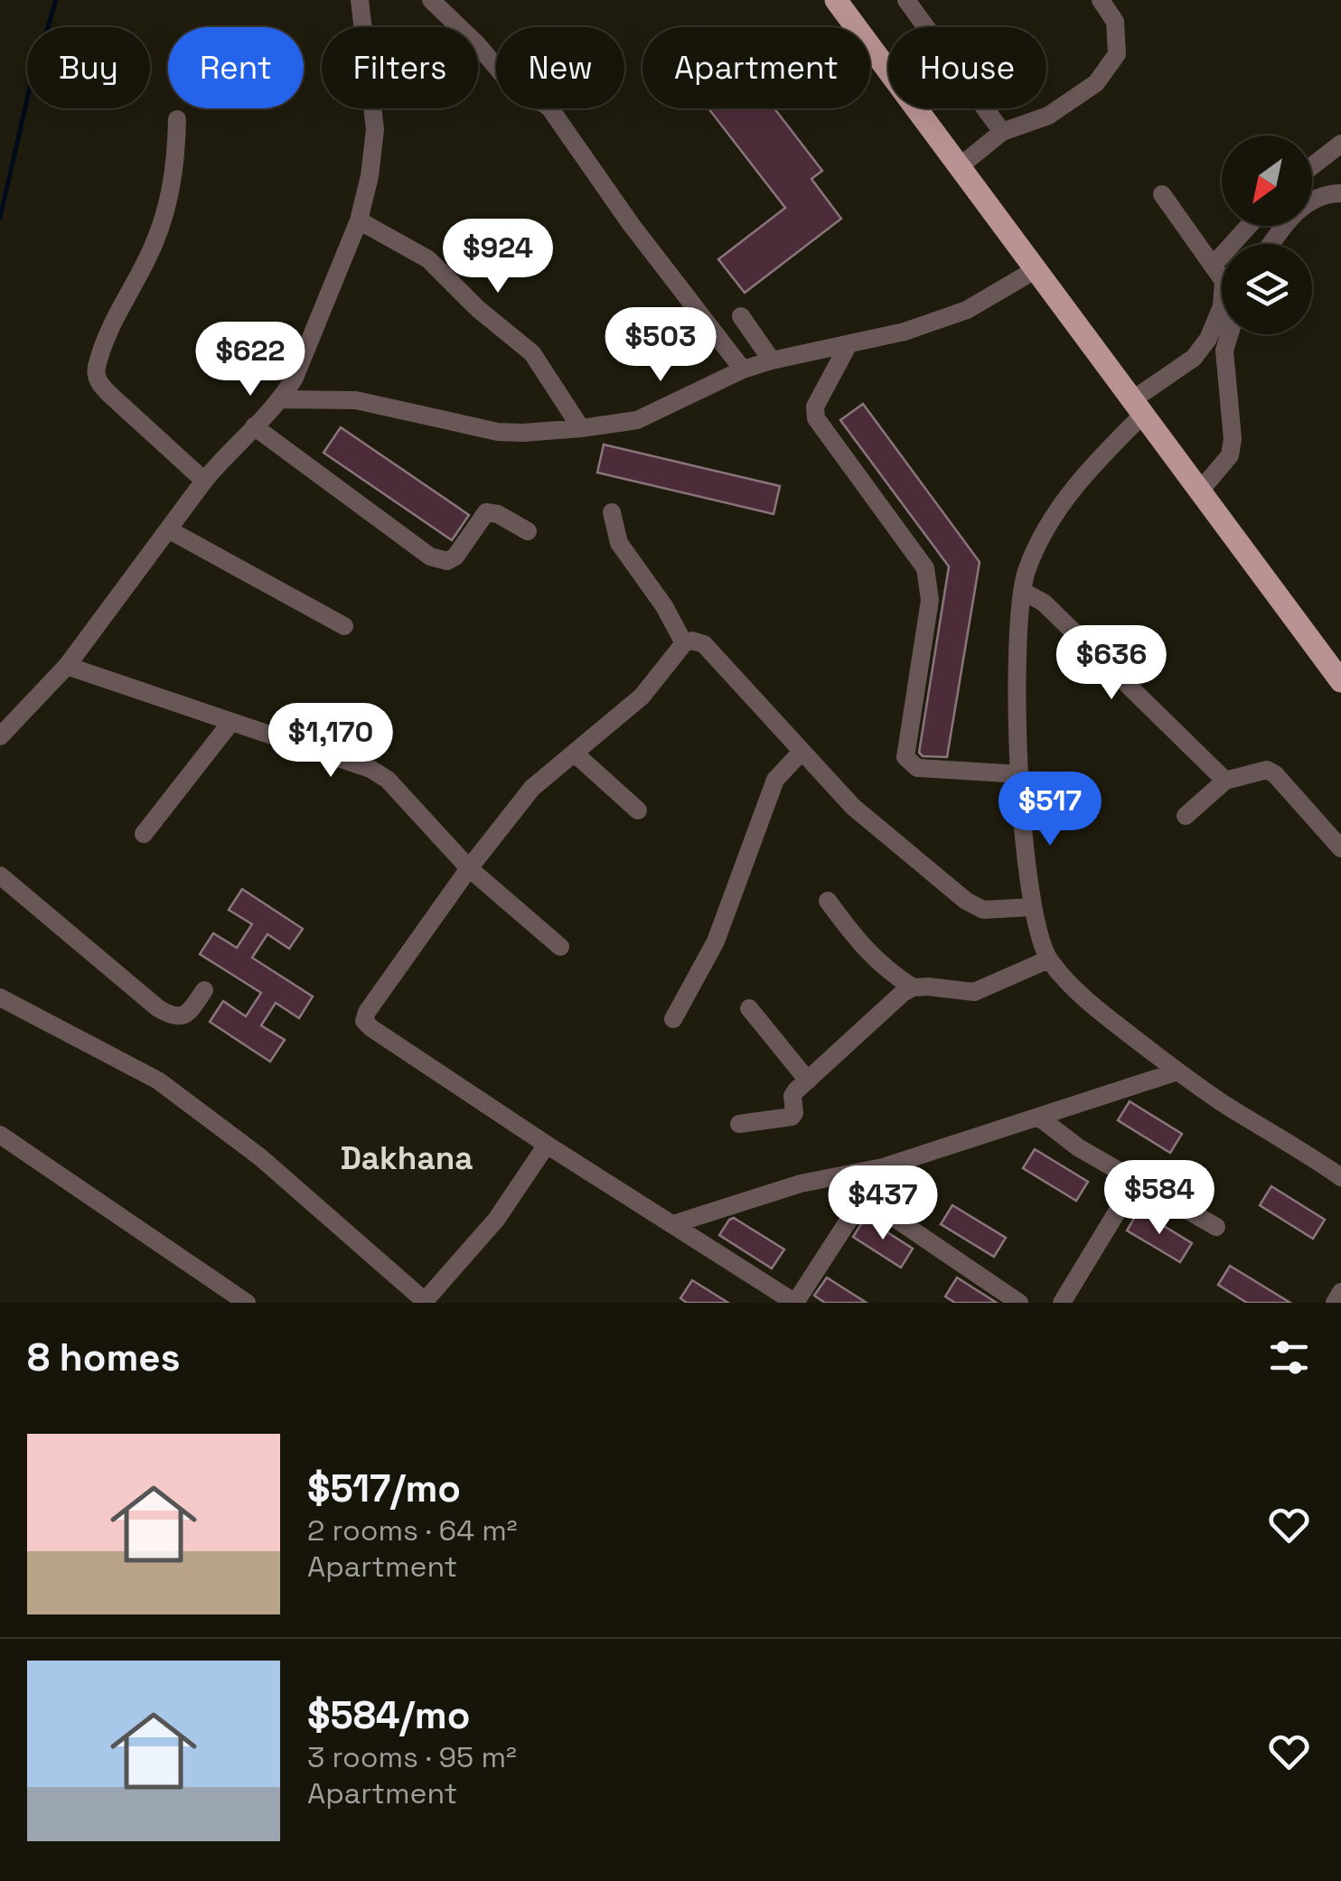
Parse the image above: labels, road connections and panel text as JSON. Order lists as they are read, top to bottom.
{
  "districts": ["Dakhana"],
  "north": "bottom left",
  "page": {
    "chip": [
      "Buy",
      "Rent",
      "Filters",
      "New",
      "Apartment",
      "House"
    ],
    "price": [
      "$924",
      "$503",
      "$622",
      "$636",
      "$1,170",
      "$517",
      "$584",
      "$437"
    ],
    "heading": "8 homes",
    "list": [
      {
        "name": "$517/mo",
        "note": "2 rooms · 64 m² · Apartment"
      },
      {
        "name": "$584/mo",
        "note": "3 rooms · 95 m² · Apartment"
      }
    ]
  }
}
